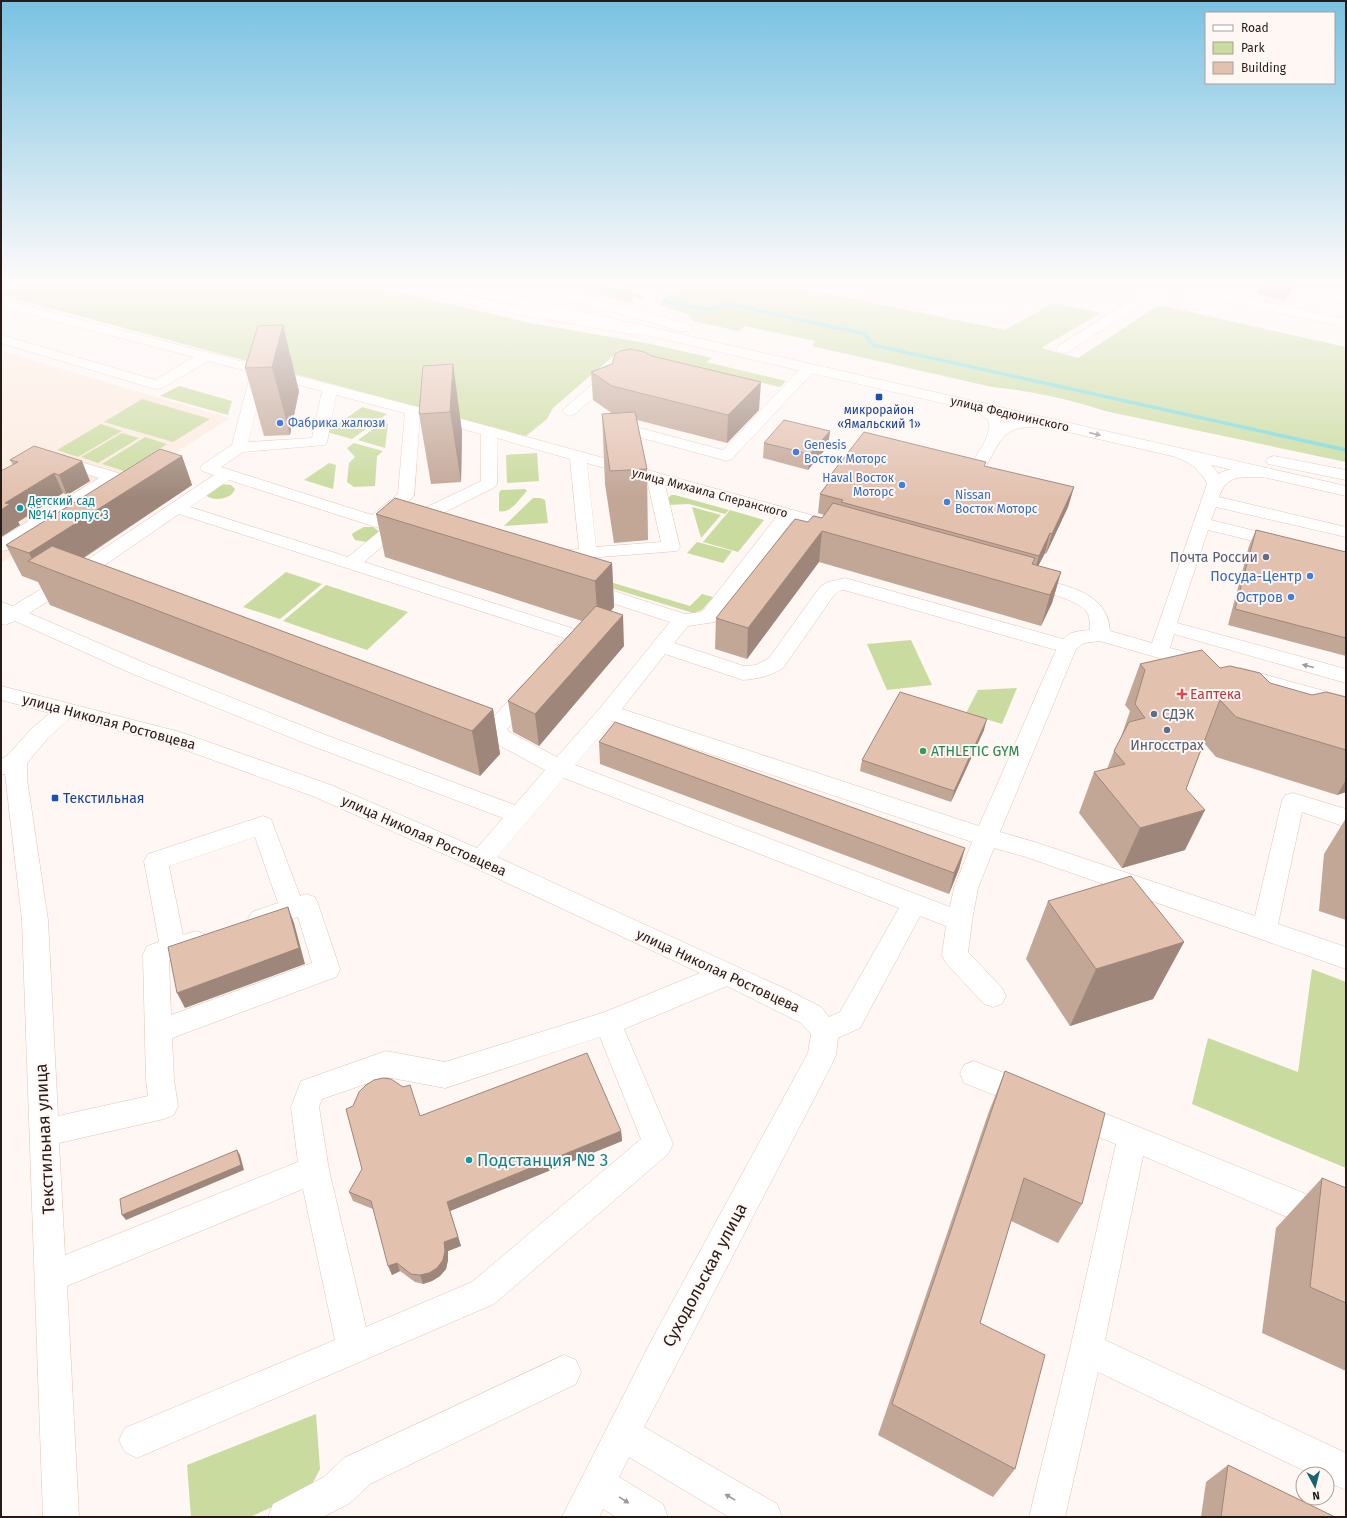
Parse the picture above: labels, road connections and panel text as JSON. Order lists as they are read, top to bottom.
{
  "streets": {
    "main road": [
      "улица Федюнинского",
      "улица Михаила Сперанского",
      "улица Николая Ростовцева",
      "Текстильная улица",
      "Суходольская улица"
    ]
  },
  "crossings": [
    ["улица Николая Ростовцева", "Суходольская улица"]
  ],
  "places": {
    "transit": ["микрорайон «Ямальский 1»", "Текстильная"],
    "other": [
      "Фабрика жалюзи",
      "Genesis Восток Моторс",
      "Haval Восток Моторс",
      "Nissan Восток Моторс",
      "Детский сад №141 корпус 3",
      "Почта России",
      "Посуда-Центр",
      "Остров",
      "СДЭК",
      "Ингосстрах",
      "ATHLETIC GYM",
      "Подстанция № 3"
    ],
    "health": ["Еаптека"]
  },
  "legend": ["Road", "Park", "Building"],
  "north": "bottom"
}
